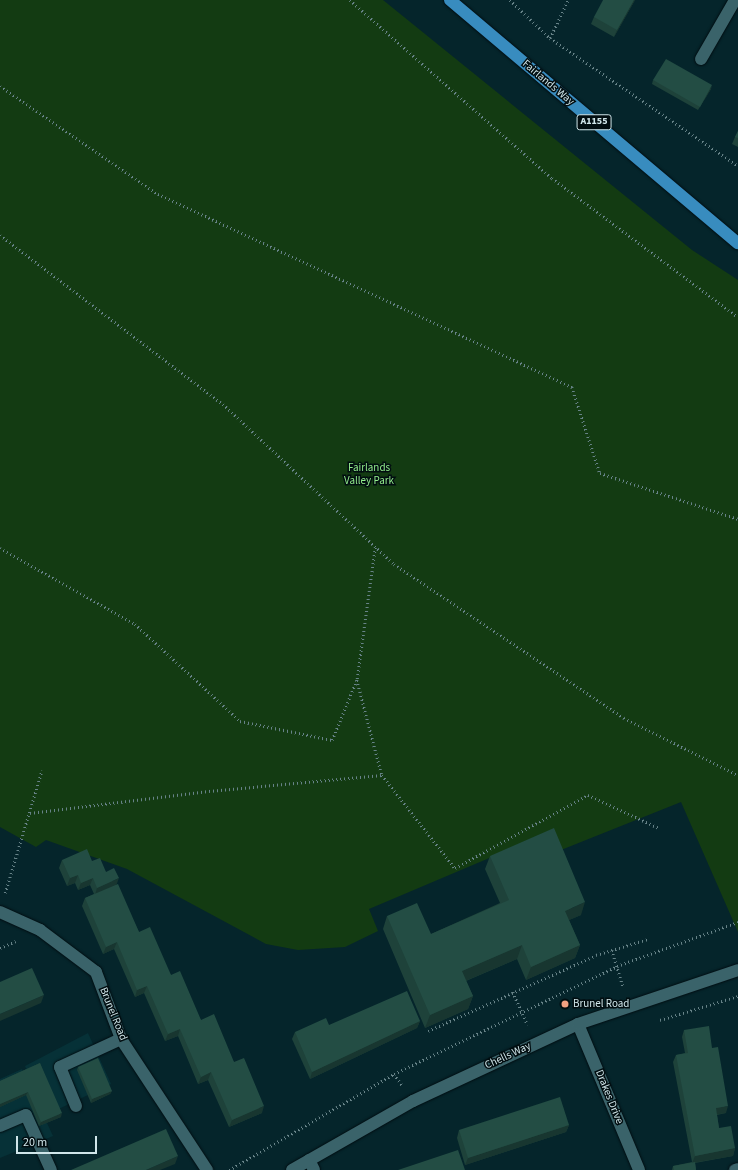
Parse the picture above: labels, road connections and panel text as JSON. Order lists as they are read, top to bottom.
{
  "streets": {
    "main road": ["Fairlands Way", "A1155"],
    "street": ["Brunel Road", "Chells Way", "Drakes Drive"]
  },
  "crossings": [
    ["Chells Way", "Drakes Drive"]
  ],
  "parks": ["Fairlands Valley Park"],
  "places": ["Brunel Road"],
  "scale_bar": "20 m"
}
